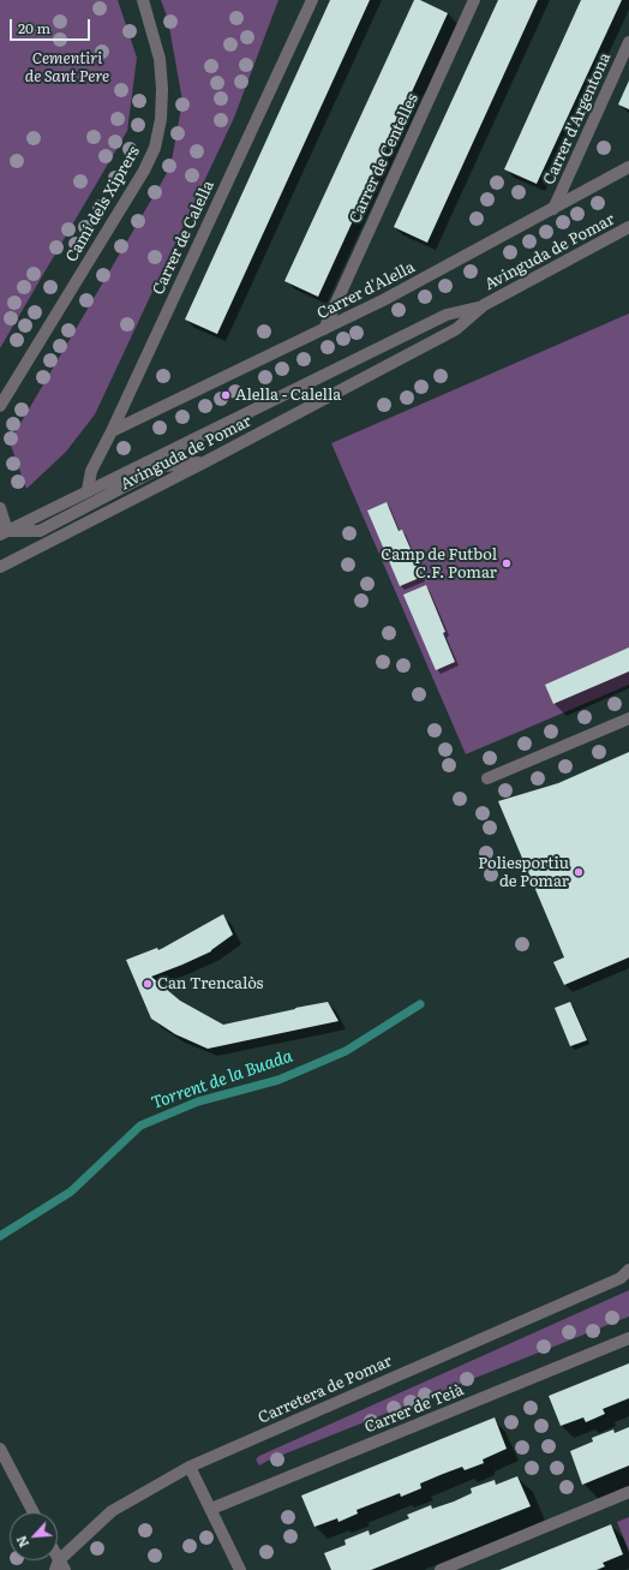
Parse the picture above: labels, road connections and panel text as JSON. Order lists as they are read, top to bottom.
{
  "streets": {
    "street": [
      "Carrer d'Argentona",
      "Carrer de Centelles",
      "Camí dels Xiprers",
      "Carrer de Calella",
      "Avinguda de Pomar",
      "Carrer d'Alella",
      "Carretera de Pomar",
      "Carrer de Teià"
    ]
  },
  "crossings": [
    ["Carrer d'Argentona", "Carrer d'Alella"],
    ["Carrer de Centelles", "Carrer d'Alella"],
    ["Carrer de Calella", "Avinguda de Pomar"],
    ["Carrer de Calella", "Carrer d'Alella"]
  ],
  "water": ["Torrent de la Buada"],
  "parks": ["Cementiri de Sant Pere"],
  "places": [
    "Alella - Calella",
    "Camp de Futbol C.F. Pomar",
    "Poliesportiu de Pomar",
    "Can Trencalòs"
  ],
  "scale_bar": "20 m",
  "north": "bottom left"
}
